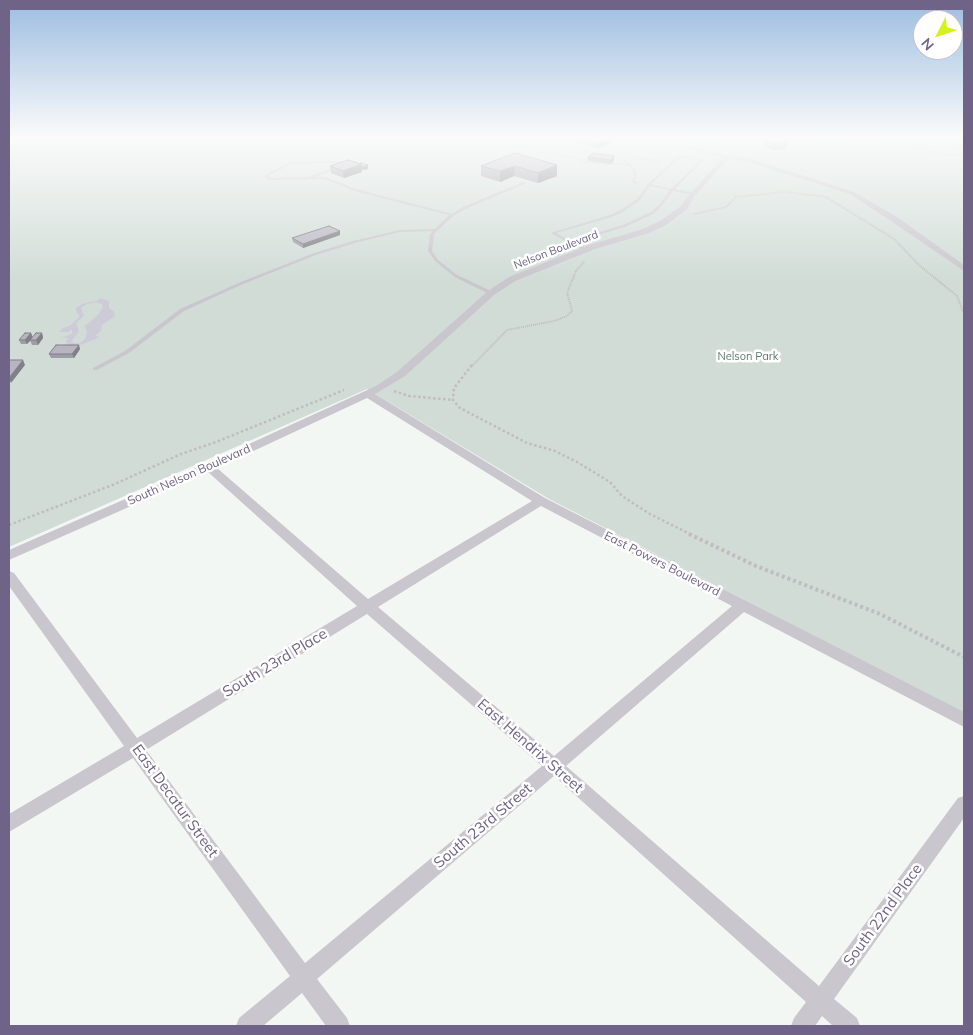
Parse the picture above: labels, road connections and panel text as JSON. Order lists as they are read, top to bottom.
{
  "streets": {
    "street": [
      "Nelson Boulevard",
      "South Nelson Boulevard",
      "East Powers Boulevard",
      "South 23rd Place",
      "East Hendrix Street",
      "East Decatur Street",
      "South 23rd Street",
      "South 22nd Place"
    ]
  },
  "crossings": [
    ["Nelson Boulevard", "South Nelson Boulevard"],
    ["Nelson Boulevard", "East Powers Boulevard"],
    ["South Nelson Boulevard", "East Powers Boulevard"],
    ["South Nelson Boulevard", "East Hendrix Street"],
    ["East Powers Boulevard", "South 23rd Place"],
    ["East Powers Boulevard", "South 23rd Street"],
    ["South 23rd Place", "East Hendrix Street"],
    ["South 23rd Place", "East Decatur Street"],
    ["East Hendrix Street", "South 23rd Street"],
    ["East Hendrix Street", "South 22nd Place"],
    ["East Decatur Street", "South 23rd Street"]
  ],
  "parks": ["Nelson Park"],
  "north": "bottom left"
}
